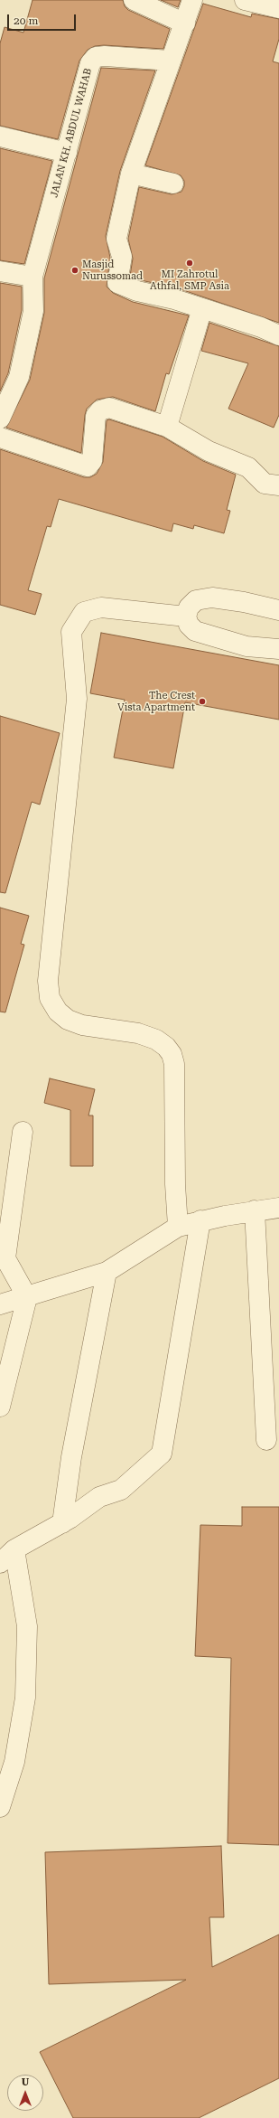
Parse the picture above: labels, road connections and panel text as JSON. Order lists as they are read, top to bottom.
{
  "streets": {
    "street": ["JALAN KH. ABDUL WAHAB"]
  },
  "places": ["MI Zahrotul Athfal, SMP Asia", "Masjid Nurussomad", "The Crest Vista Apartment"],
  "scale_bar": "20 m",
  "north": "top"
}
